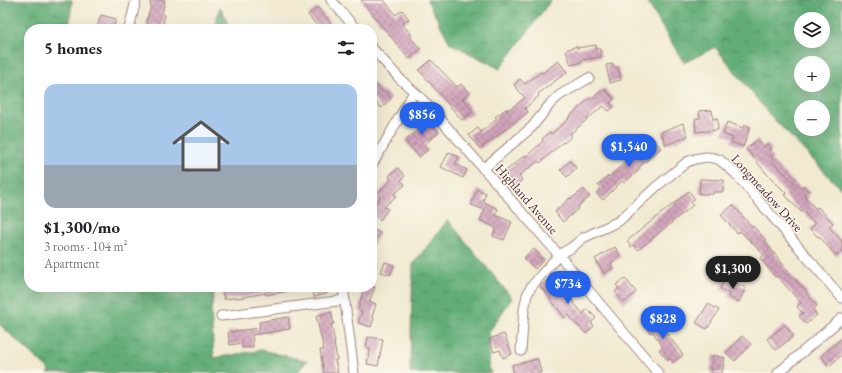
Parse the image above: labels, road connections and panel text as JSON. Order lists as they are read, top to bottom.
{
  "streets": {
    "street": ["Longmeadow Drive", "Highland Avenue"]
  },
  "crossings": [
    ["Longmeadow Drive", "Highland Avenue"]
  ],
  "page": {
    "map_buttons": ["+", "−"],
    "heading": "5 homes",
    "list": [
      {
        "name": "$1,300/mo",
        "note": "3 rooms · 104 m² · Apartment"
      }
    ],
    "price": [
      "$856",
      "$1,540",
      "$1,300",
      "$734",
      "$828"
    ]
  }
}
